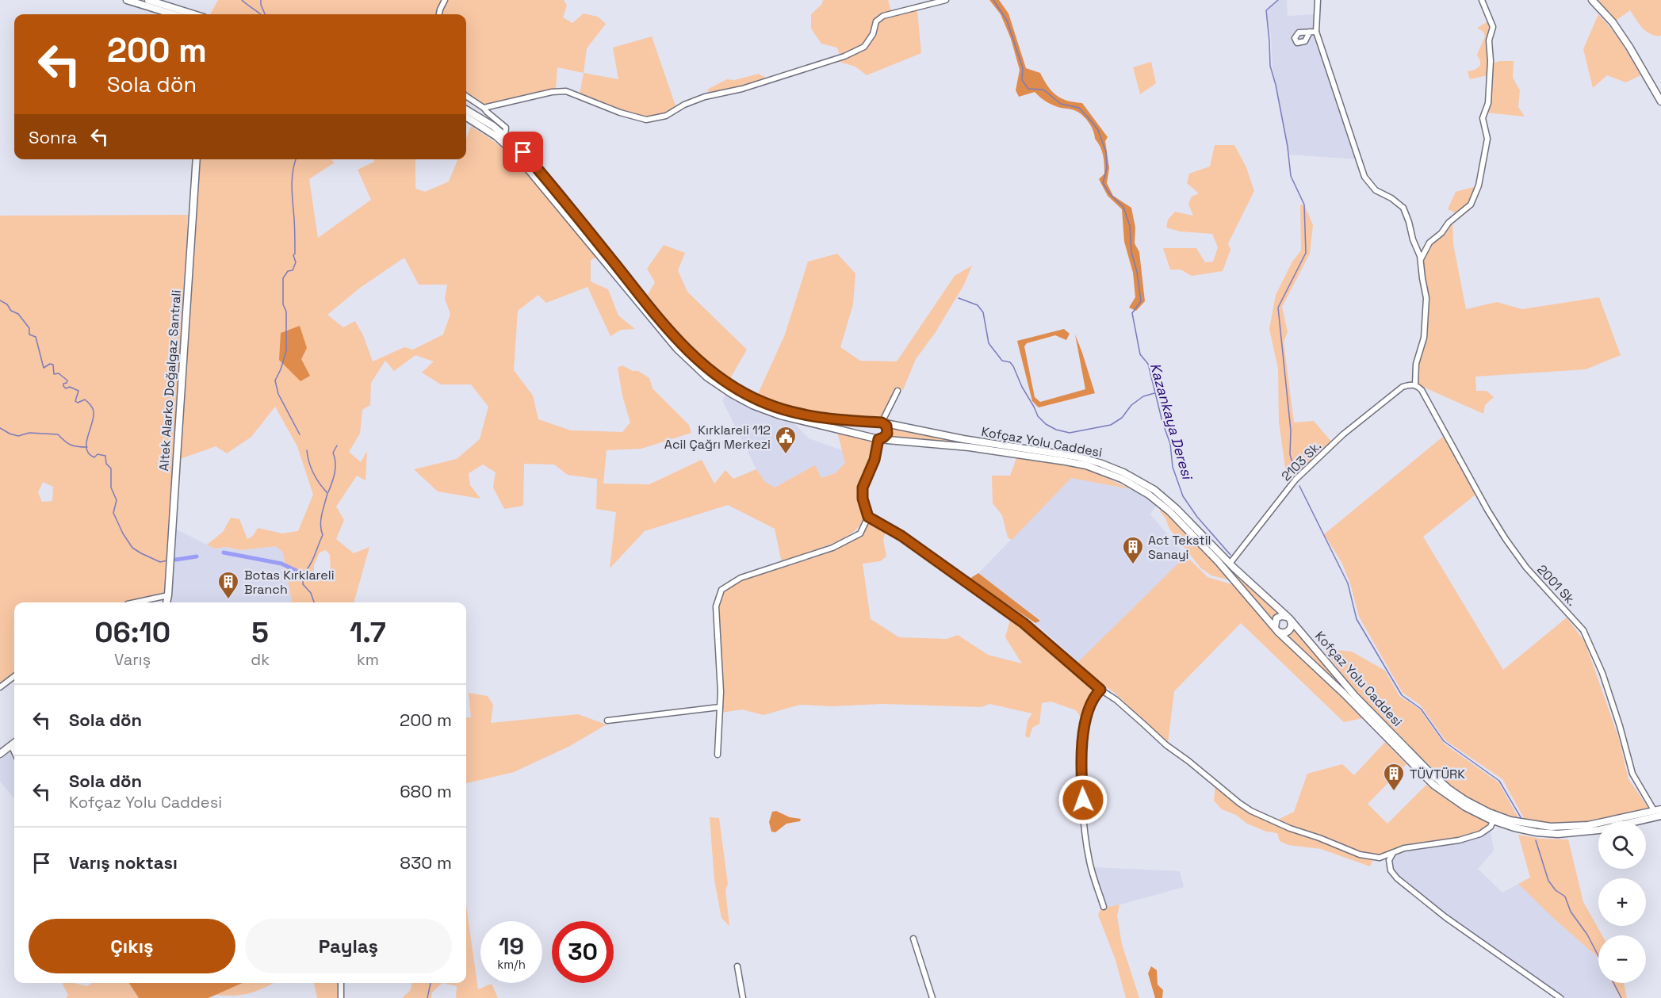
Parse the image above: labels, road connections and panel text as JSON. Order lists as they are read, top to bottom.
{
  "streets": {
    "main road": ["Altek Alarko Doğalgaz Santrali", "Kofçaz Yolu Caddesi"],
    "street": ["2103 Sk.", "2001 Sk."]
  },
  "crossings": [
    ["Kofçaz Yolu Caddesi", "2103 Sk."],
    ["Kofçaz Yolu Caddesi", "2001 Sk."],
    ["2103 Sk.", "2001 Sk."]
  ],
  "water": ["Kazankaya Deresi"],
  "places": {
    "public building": ["Kırklareli 112 Acil Çağrı Merkezi"],
    "building": ["Act Tekstil Sanayi", "Botas Kırklareli Branch", "TÜVTÜRK"]
  },
  "page": {
    "turn": ["200 m", "Sola dön"],
    "then": "Sonra",
    "eta": [
      "06:10",
      "Varış",
      "5",
      "dk",
      "1.7",
      "km"
    ],
    "list": [
      {
        "name": "Sola dön",
        "value": "200 m"
      },
      {
        "name": "Sola dön",
        "note": "Kofçaz Yolu Caddesi",
        "value": "680 m"
      },
      {
        "name": "Varış noktası",
        "value": "830 m"
      }
    ],
    "map_buttons": ["+", "−"],
    "buttons": ["Çıkış", "Paylaş"],
    "speed": "19 km/h",
    "limit": "30"
  }
}
